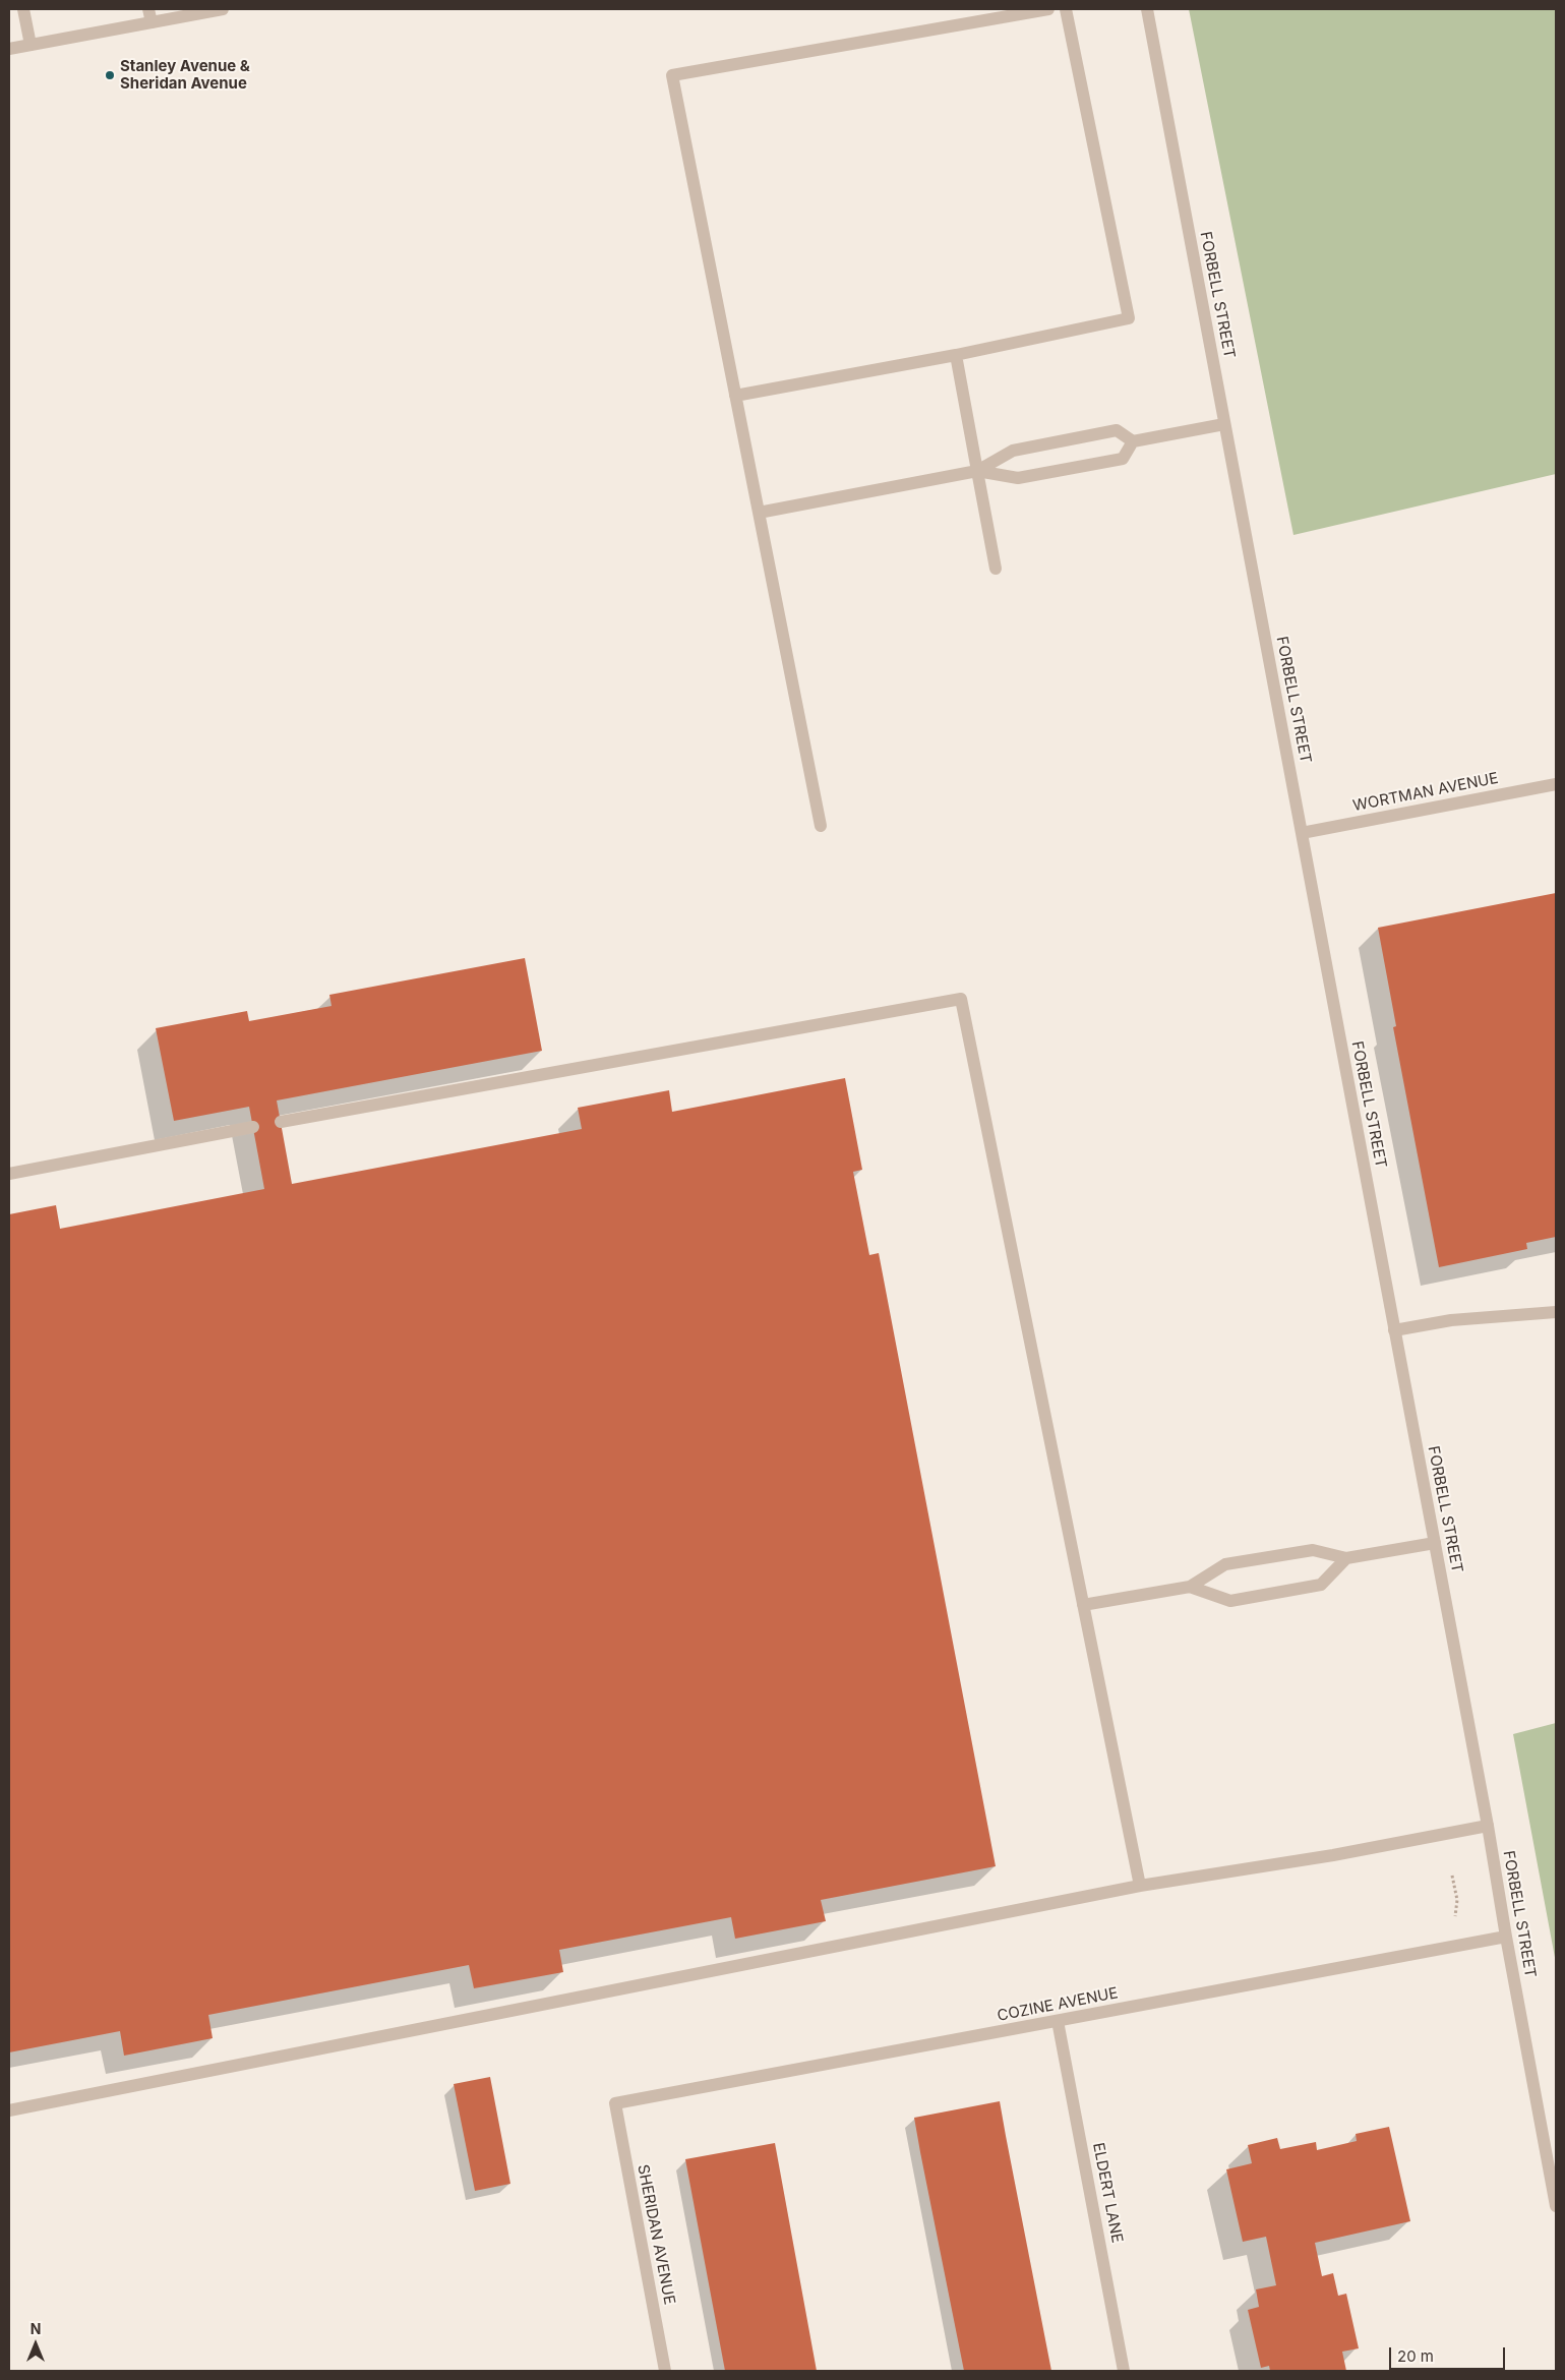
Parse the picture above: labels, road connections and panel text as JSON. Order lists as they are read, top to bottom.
{
  "streets": {
    "street": [
      "FORBELL STREET",
      "WORTMAN AVENUE",
      "COZINE AVENUE",
      "ELDERT LANE",
      "SHERIDAN AVENUE"
    ]
  },
  "crossings": [
    ["FORBELL STREET", "WORTMAN AVENUE"],
    ["FORBELL STREET", "COZINE AVENUE"],
    ["COZINE AVENUE", "ELDERT LANE"],
    ["COZINE AVENUE", "SHERIDAN AVENUE"]
  ],
  "places": ["Stanley Avenue & Sheridan Avenue"],
  "scale_bar": "20 m",
  "north": "top"
}
